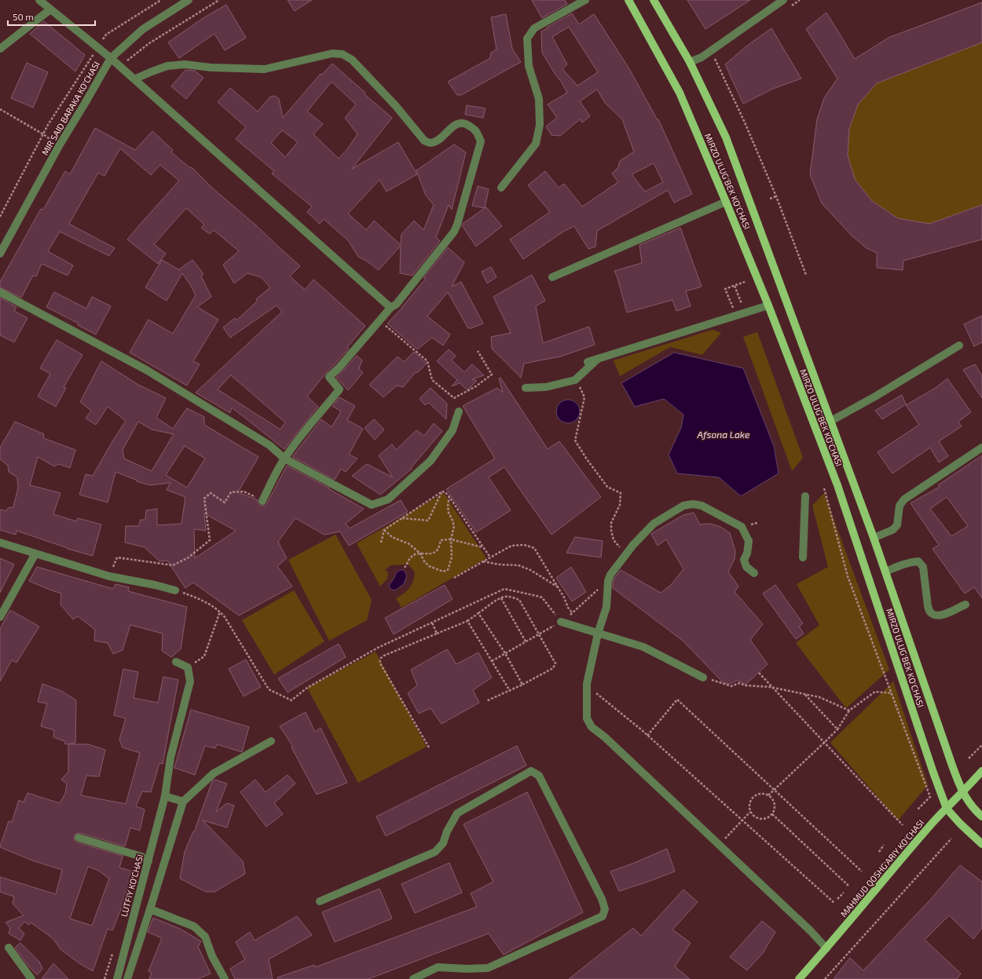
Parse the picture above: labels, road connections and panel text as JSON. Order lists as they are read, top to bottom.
{
  "streets": {
    "main road": ["MIRZO ULUG'BEK KO'CHASI", "MAHMUD QOSHG'ARIY KO'CHASI"],
    "street": ["MIR SAID BARAKA KO'CHASI", "LUTFIY KO'CHASI"]
  },
  "crossings": [
    ["MIRZO ULUG'BEK KO'CHASI", "MAHMUD QOSHG'ARIY KO'CHASI"]
  ],
  "water": ["Afsona Lake"],
  "scale_bar": "50 m"
}
